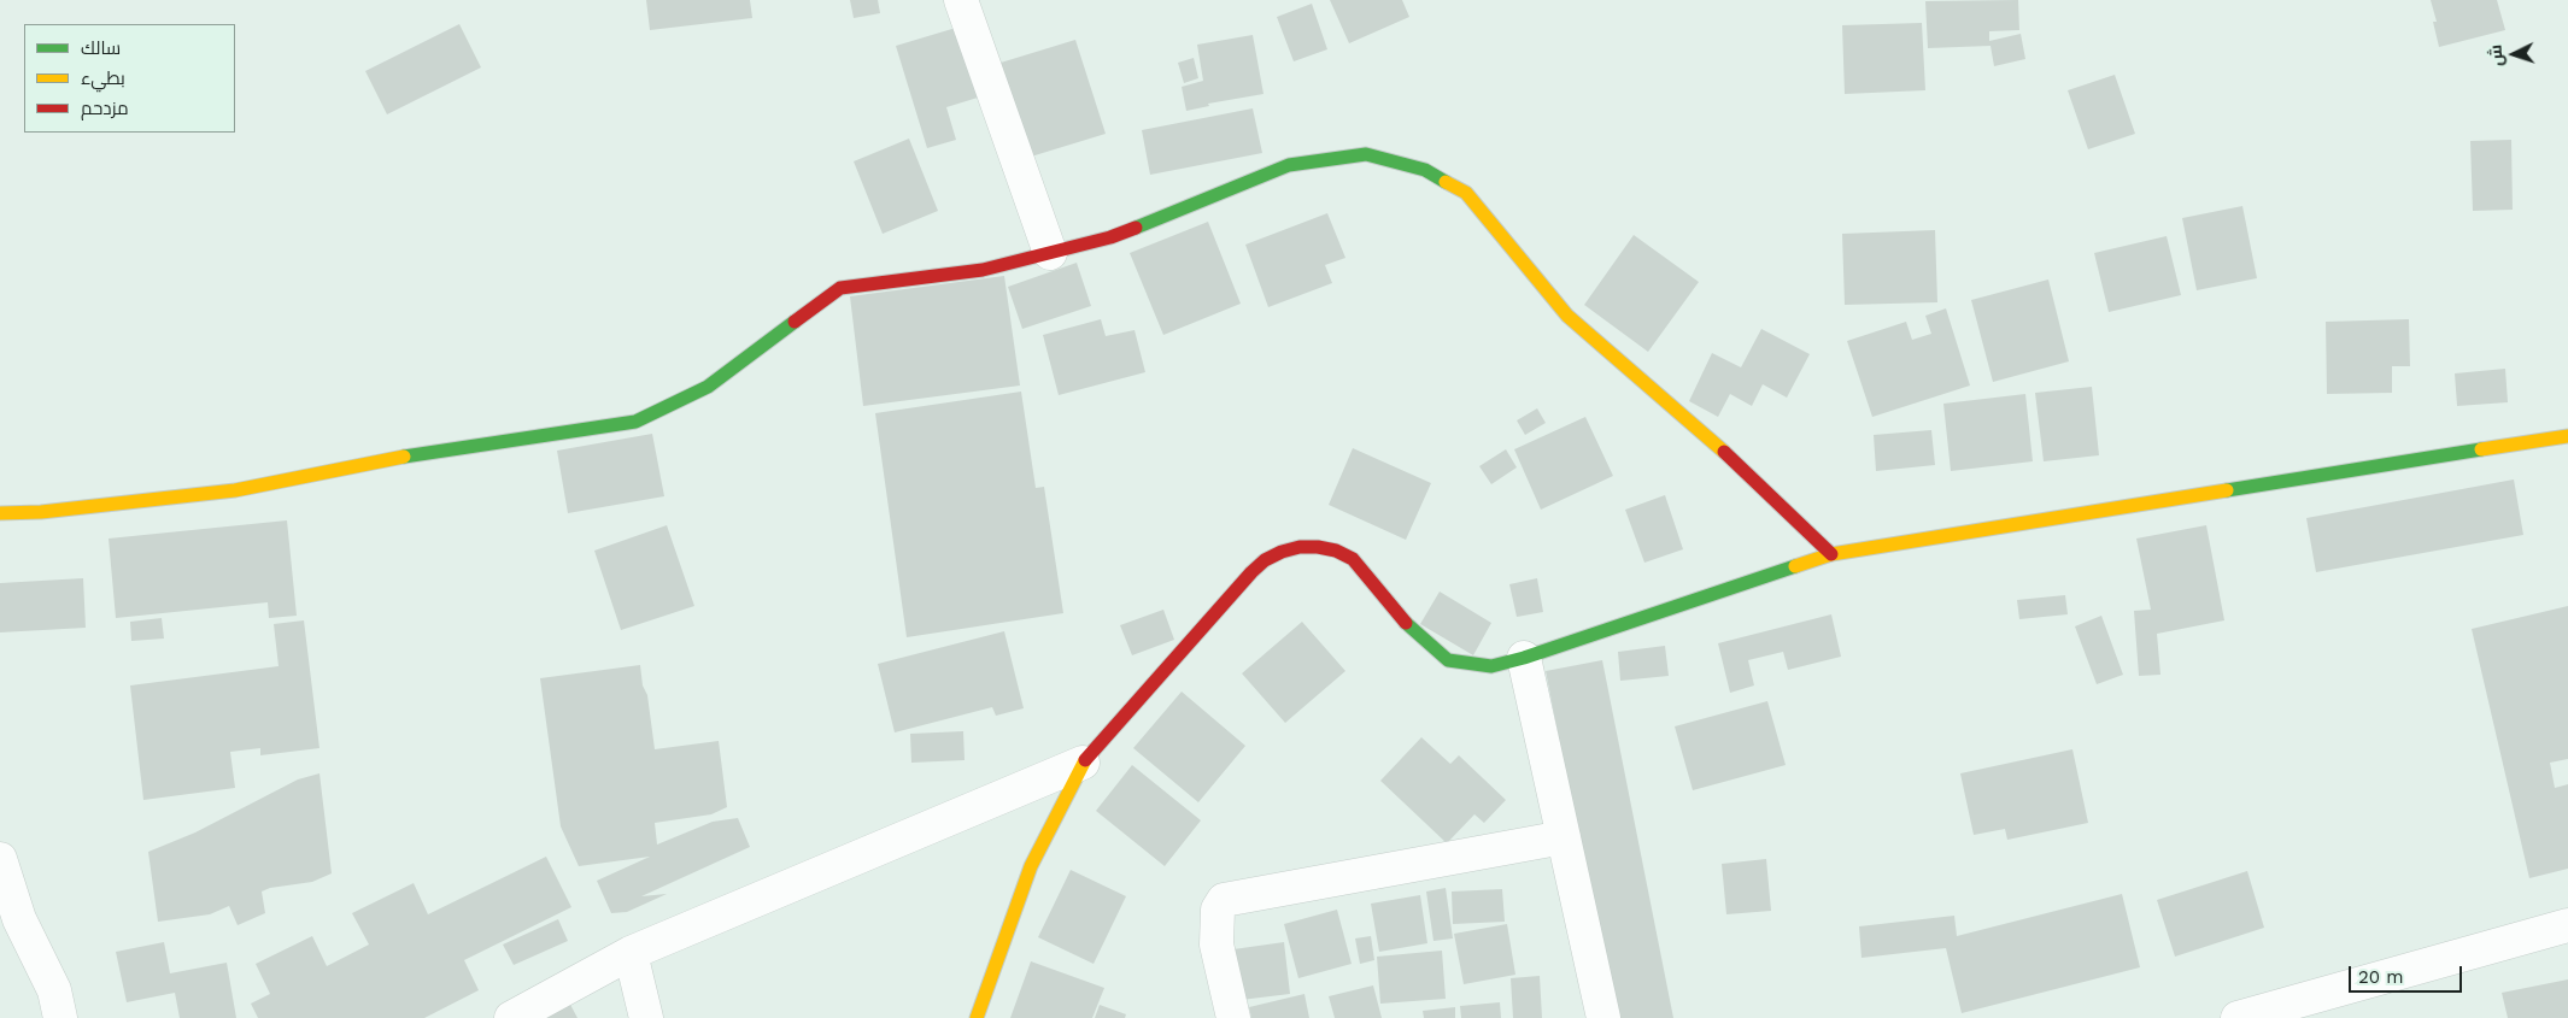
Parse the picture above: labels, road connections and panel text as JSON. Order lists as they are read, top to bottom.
{
  "legend": ["سالك", "بطيء", "مزدحم"],
  "scale_bar": "20 m",
  "north": "left"
}
